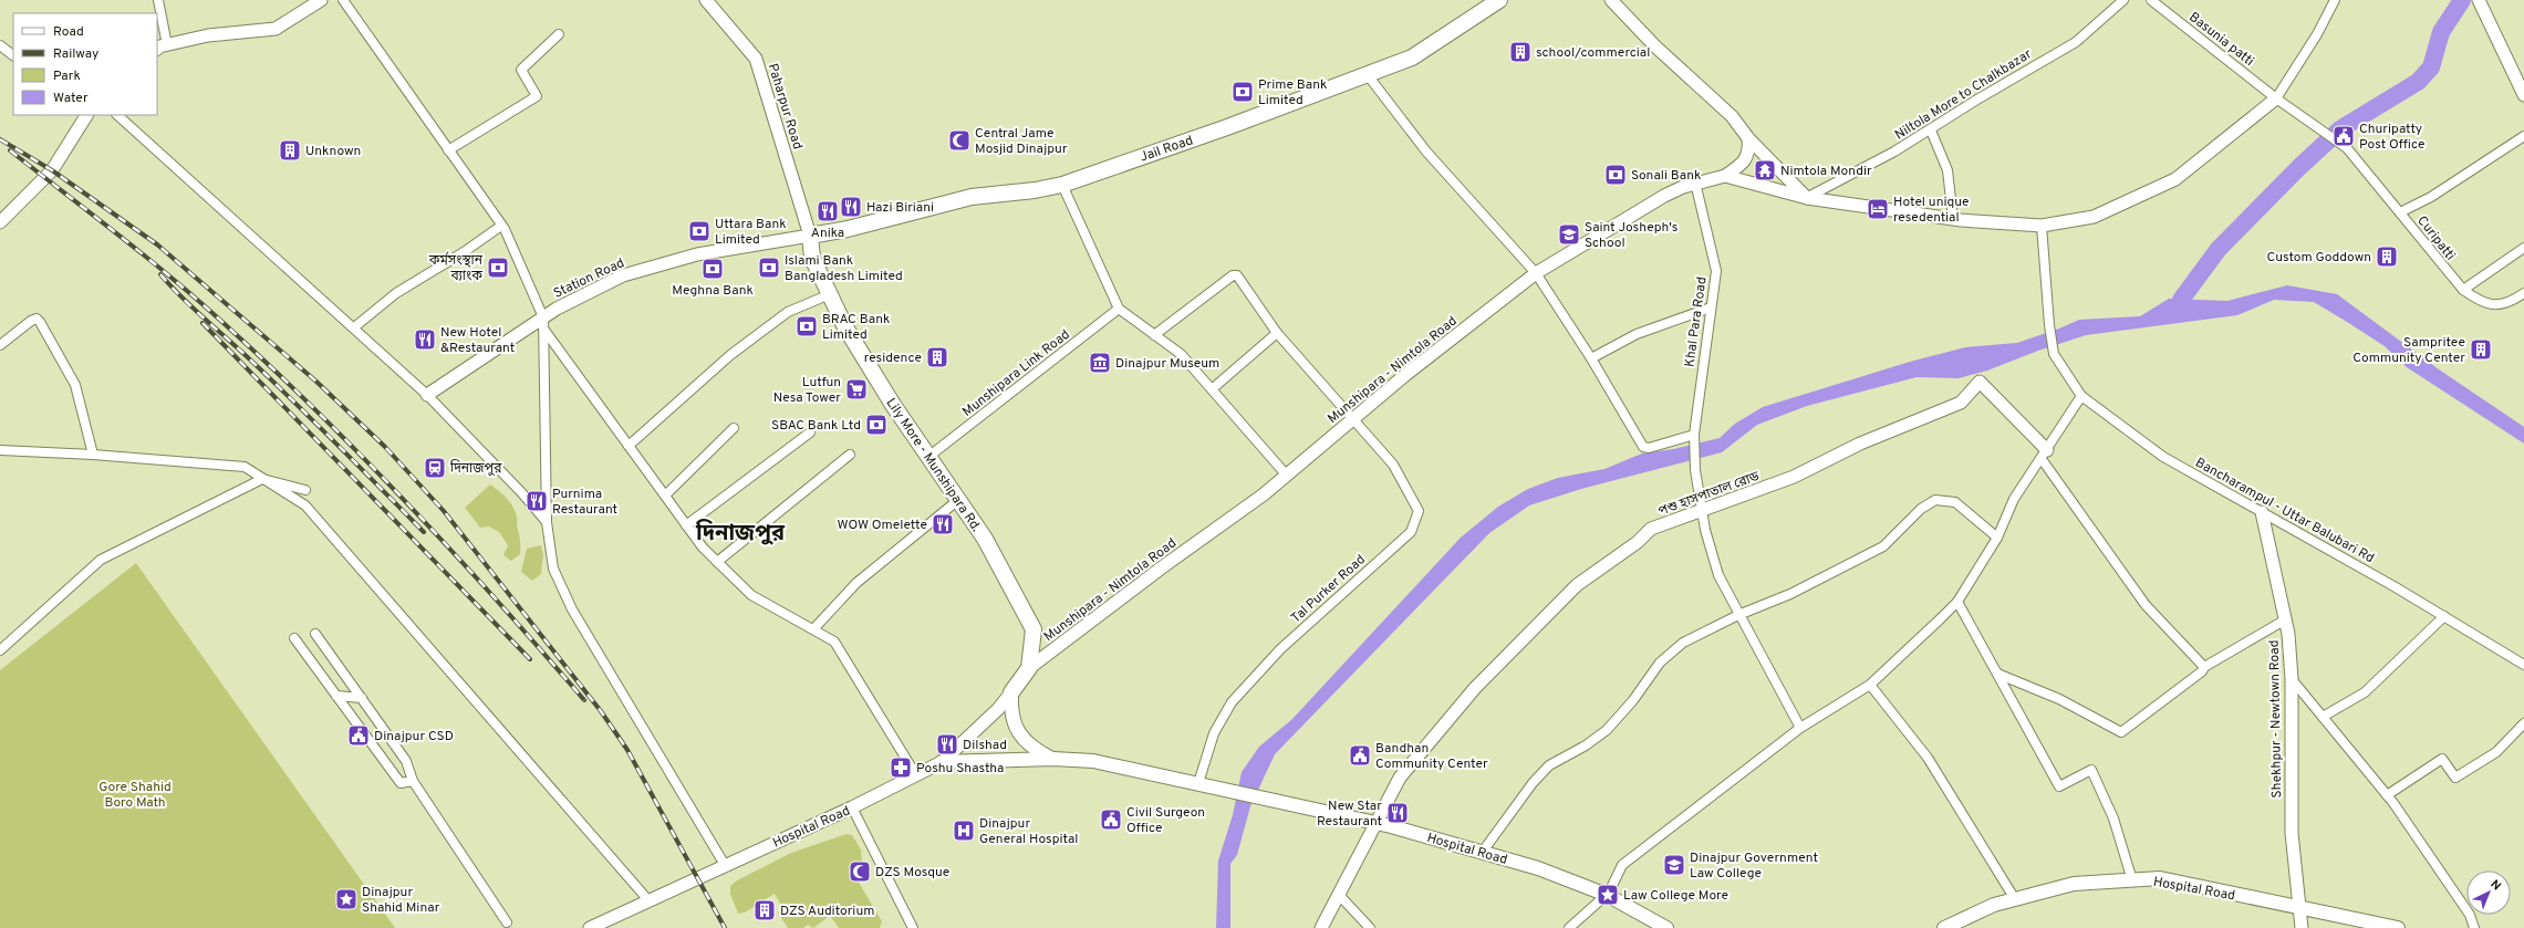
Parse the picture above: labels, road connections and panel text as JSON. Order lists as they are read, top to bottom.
{
  "streets": {
    "highway": ["Jail Road", "Lily More - Munshipara Rd."],
    "main road": ["Hospital Road"],
    "street": [
      "Basunia patti",
      "Niltola More to Chalkbazar",
      "Paharpur Road",
      "Curipatti",
      "Station Road",
      "Khal Para Road",
      "Munshipara - Nimtola Road",
      "Munshipara Link Road",
      "পশু হাসপাতাল রোড",
      "Bancharampul - Uttar Balubari Rd",
      "Tal Purker Road",
      "Shekhpur - Newtown Road"
    ]
  },
  "crossings": [
    ["Basunia patti", "Curipatti"],
    ["Basunia patti", "Munshipara - Nimtola Road"],
    ["Niltola More to Chalkbazar", "Munshipara - Nimtola Road"],
    ["Paharpur Road", "Jail Road"],
    ["Paharpur Road", "Station Road"],
    ["Paharpur Road", "Lily More - Munshipara Rd."],
    ["Jail Road", "Station Road"],
    ["Jail Road", "Lily More - Munshipara Rd."],
    ["Station Road", "Lily More - Munshipara Rd."],
    ["Khal Para Road", "Munshipara - Nimtola Road"],
    ["Khal Para Road", "পশু হাসপাতাল রোড"],
    ["Munshipara - Nimtola Road", "Lily More - Munshipara Rd."],
    ["Munshipara - Nimtola Road", "Bancharampul - Uttar Balubari Rd"],
    ["Munshipara - Nimtola Road", "Tal Purker Road"],
    ["Munshipara Link Road", "Lily More - Munshipara Rd."],
    ["Lily More - Munshipara Rd.", "Hospital Road"],
    ["পশু হাসপাতাল রোড", "Hospital Road"],
    ["Bancharampul - Uttar Balubari Rd", "Shekhpur - Newtown Road"],
    ["Tal Purker Road", "Hospital Road"],
    ["Shekhpur - Newtown Road", "Hospital Road"]
  ],
  "districts": ["দিনাজপুর"],
  "parks": ["Gore Shahid Boro Math"],
  "places": {
    "building": [
      "school/commercial",
      "Unknown",
      "Custom Goddown",
      "Sampritee Community Center",
      "residence",
      "DZS Auditorium"
    ],
    "bank": [
      "Prime Bank Limited",
      "Sonali Bank",
      "Uttara Bank Limited",
      "কর্মসংস্থান ব্যাংক",
      "Islami Bank Bangladesh Limited",
      "Meghna Bank",
      "BRAC Bank Limited",
      "SBAC Bank Ltd"
    ],
    "public building": [
      "Churipatty Post Office",
      "Dinajpur CSD",
      "Bandhan Community Center",
      "Civil Surgeon Office"
    ],
    "mosque": ["Central Jame Mosjid Dinajpur", "DZS Mosque"],
    "temple": ["Nimtola Mondir"],
    "restaurant": [
      "Hazi Biriani",
      "Anika",
      "New Hotel &Restaurant",
      "Purnima Restaurant",
      "WOW Omelette",
      "Dilshad",
      "New Star Restaurant"
    ],
    "hotel": ["Hotel unique resedential"],
    "school or university": ["Saint Josheph's School", "Dinajpur Government Law College"],
    "museum": ["Dinajpur Museum"],
    "supermarket": ["Lutfun Nesa Tower"],
    "station": ["দিনাজপুর"],
    "pharmacy": ["Poshu Shastha"],
    "hospital": ["Dinajpur General Hospital"],
    "place": ["Law College More", "Dinajpur Shahid Minar"]
  },
  "legend": [
    "Road",
    "Railway",
    "Park",
    "Water"
  ],
  "north": "top right"
}
